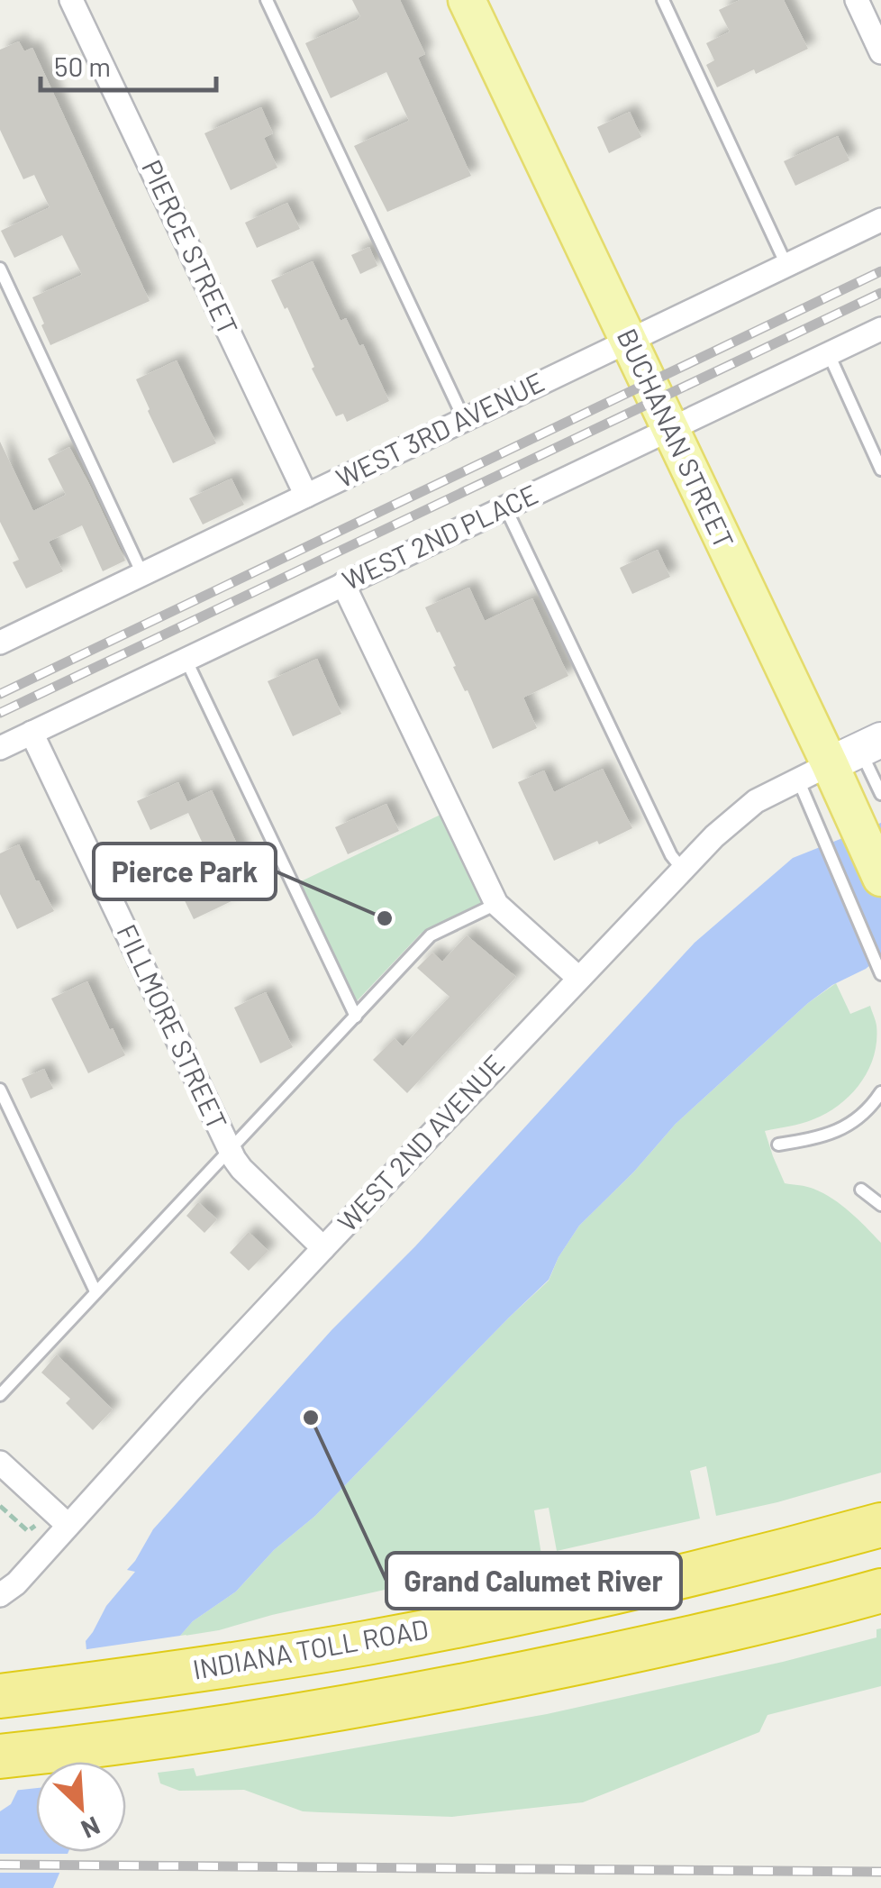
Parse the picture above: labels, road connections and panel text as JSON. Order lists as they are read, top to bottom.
{
  "streets": {
    "highway": ["INDIANA TOLL ROAD"],
    "main road": ["BUCHANAN STREET"],
    "street": [
      "PIERCE STREET",
      "WEST 3RD AVENUE",
      "WEST 2ND PLACE",
      "FILLMORE STREET",
      "WEST 2ND AVENUE"
    ]
  },
  "crossings": [
    ["PIERCE STREET", "WEST 3RD AVENUE"],
    ["WEST 3RD AVENUE", "BUCHANAN STREET"],
    ["BUCHANAN STREET", "WEST 2ND PLACE"],
    ["BUCHANAN STREET", "WEST 2ND AVENUE"],
    ["WEST 2ND PLACE", "FILLMORE STREET"],
    ["FILLMORE STREET", "WEST 2ND AVENUE"]
  ],
  "places": ["Pierce Park", "Grand Calumet River"],
  "scale_bar": "50 m",
  "north": "bottom right"
}
